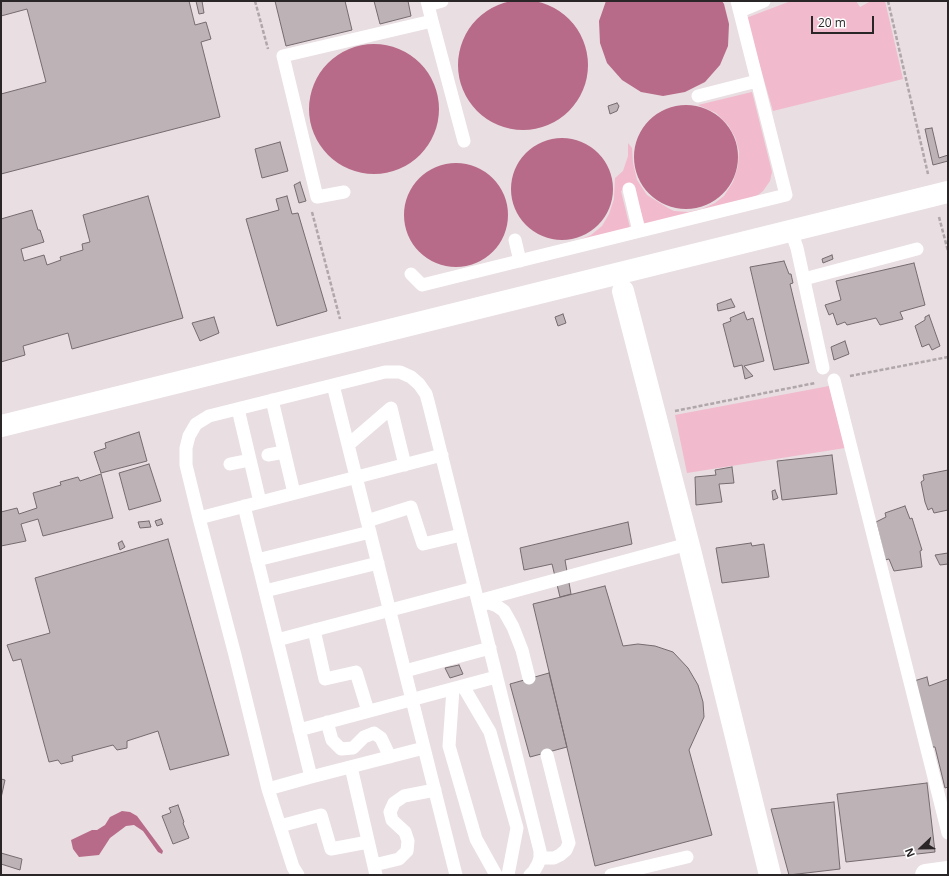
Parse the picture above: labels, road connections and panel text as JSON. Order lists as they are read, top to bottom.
{
  "scale_bar": "20 m",
  "north": "left"
}
